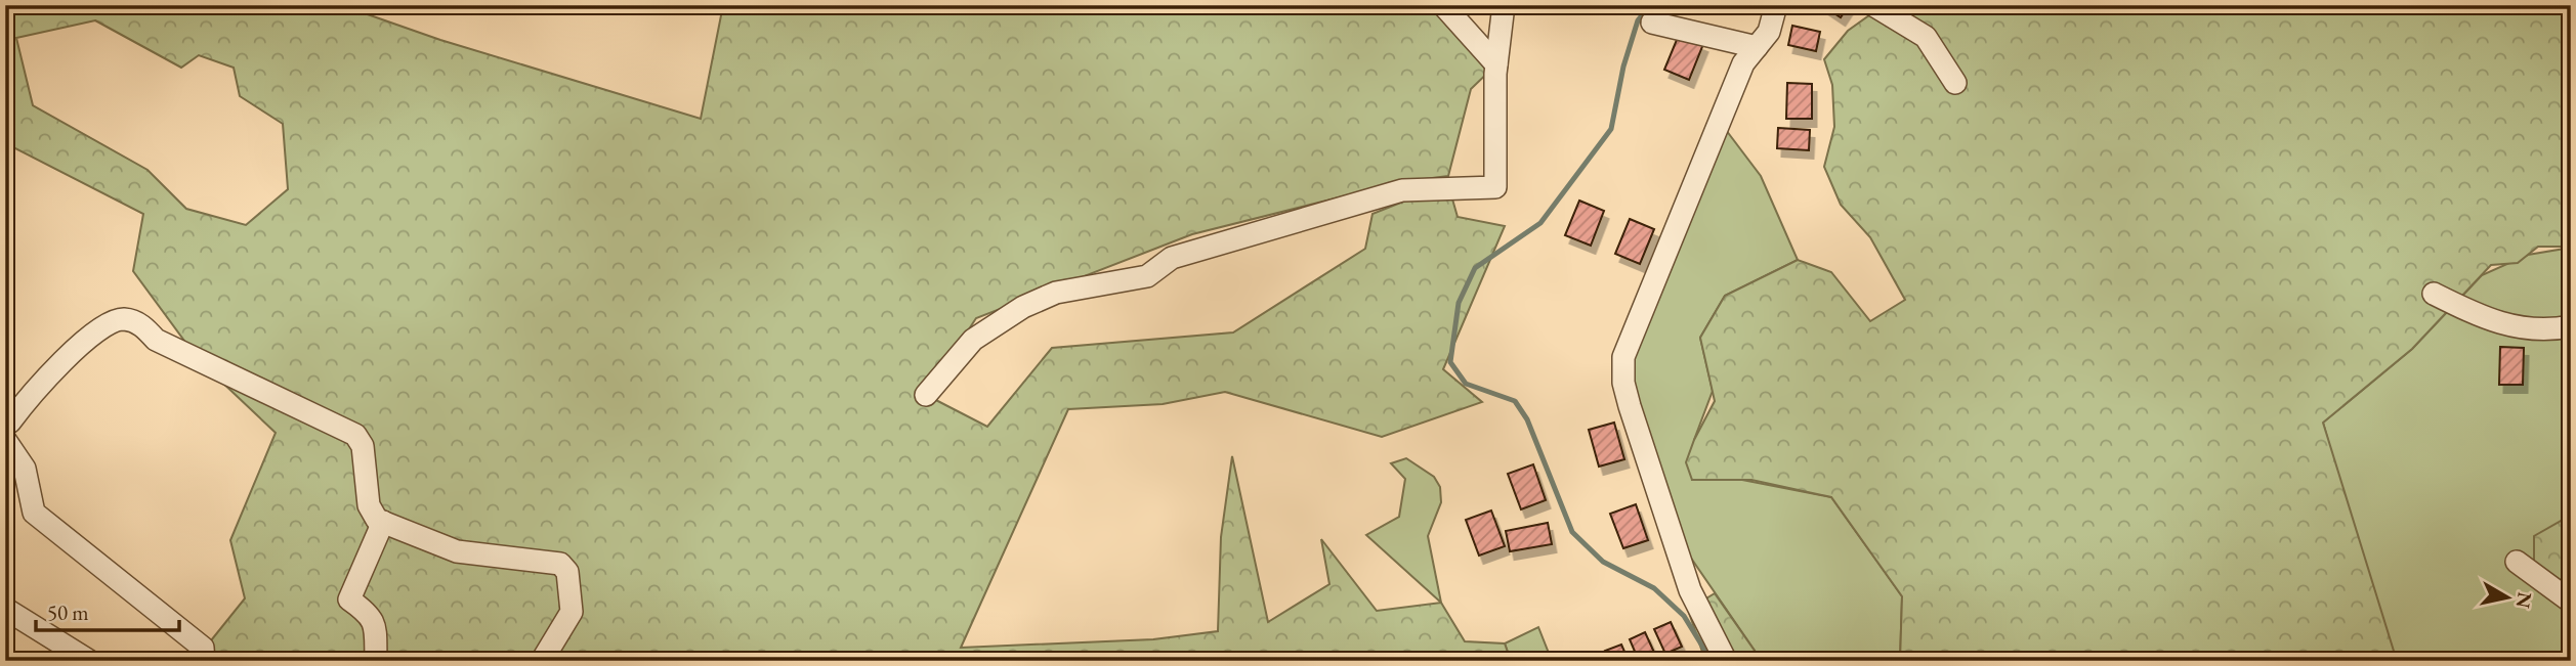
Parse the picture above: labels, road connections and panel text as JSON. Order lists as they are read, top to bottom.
{
  "scale_bar": "50 m",
  "north": "right"
}
